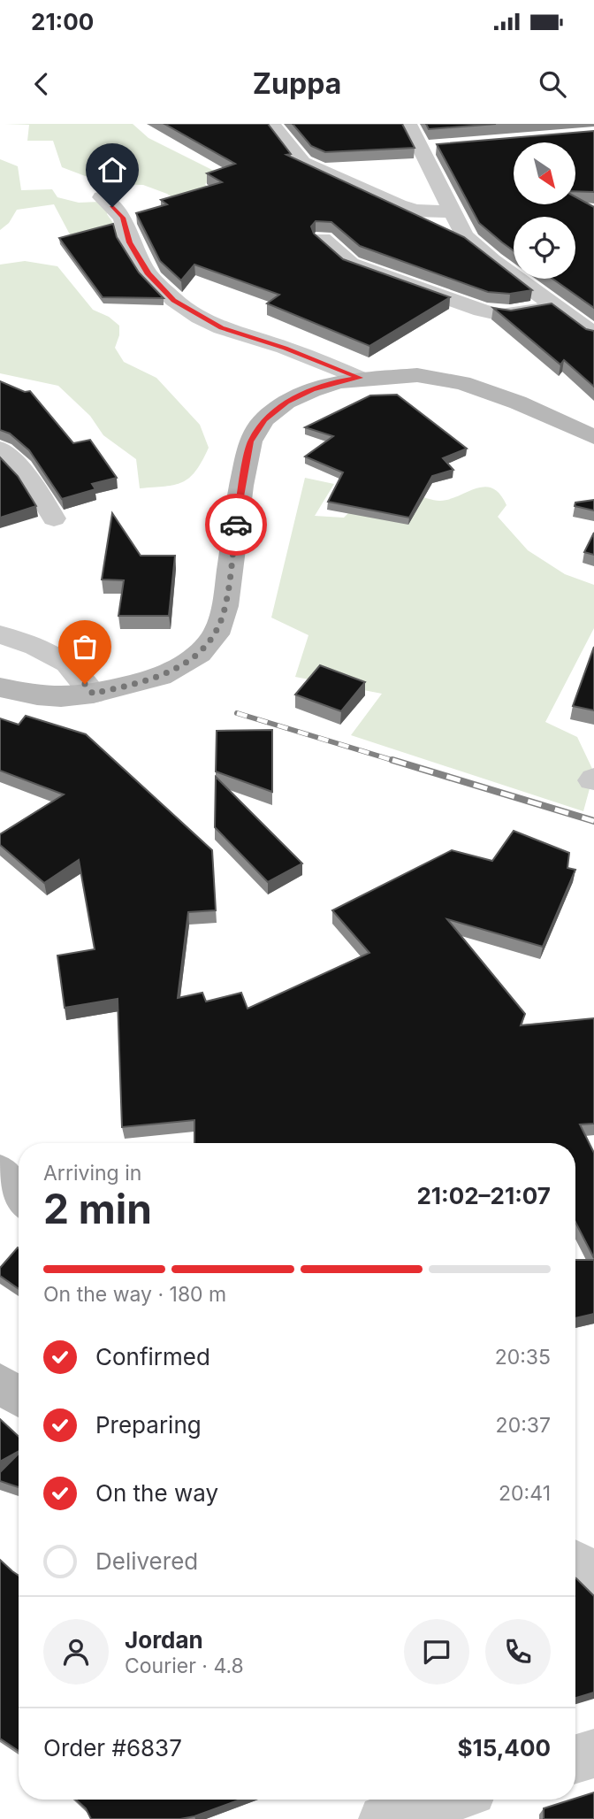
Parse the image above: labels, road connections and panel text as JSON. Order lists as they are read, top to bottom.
{
  "north": "bottom right",
  "page": {
    "status": "21:00",
    "header": "Zuppa",
    "heading": ["2 min", "Arriving in", "21:02–21:07"],
    "panel": [
      "Jordan",
      "Courier · 4.8",
      "Order #6837",
      "$15,400"
    ],
    "bar": "On the way · 180 m",
    "list": [
      ["Confirmed", "20:35"],
      ["Preparing", "20:37"],
      ["On the way", "20:41"],
      "Delivered"
    ]
  }
}
